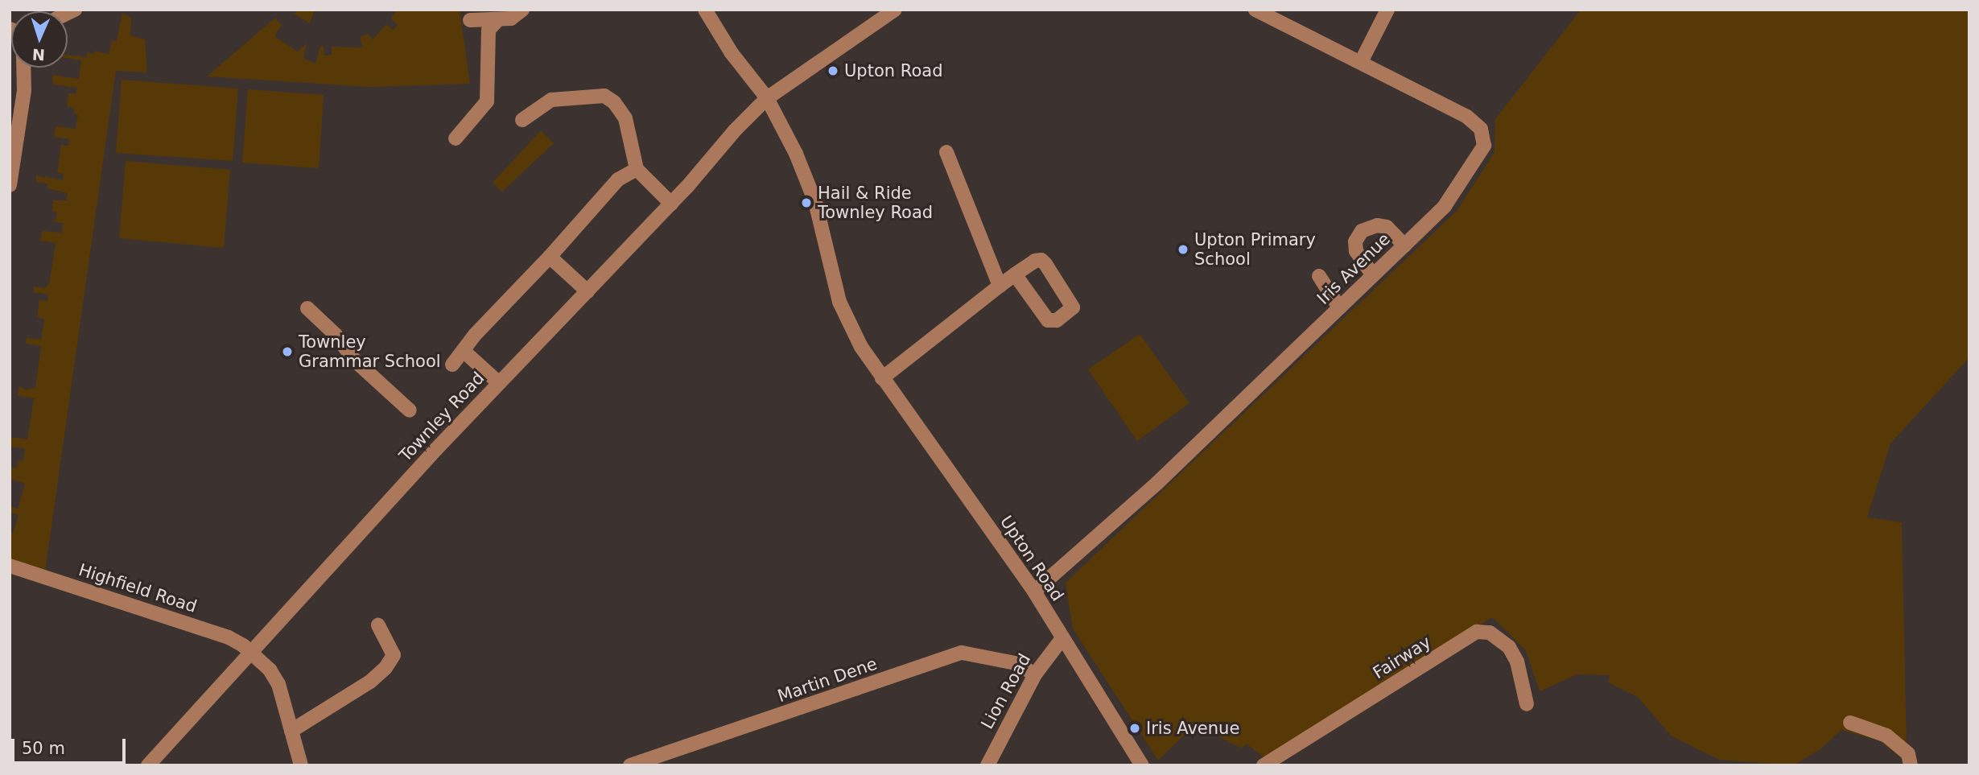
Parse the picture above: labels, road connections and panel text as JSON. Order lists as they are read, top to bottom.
{
  "streets": {
    "street": [
      "Iris Avenue",
      "Townley Road",
      "Upton Road",
      "Highfield Road",
      "Fairway",
      "Martin Dene",
      "Lion Road"
    ]
  },
  "crossings": [
    ["Iris Avenue", "Upton Road"],
    ["Townley Road", "Upton Road"],
    ["Townley Road", "Highfield Road"],
    ["Upton Road", "Lion Road"],
    ["Martin Dene", "Lion Road"]
  ],
  "places": [
    "Upton Road",
    "Hail & Ride Townley Road",
    "Upton Primary School",
    "Townley Grammar School",
    "Iris Avenue"
  ],
  "scale_bar": "50 m",
  "north": "bottom"
}
